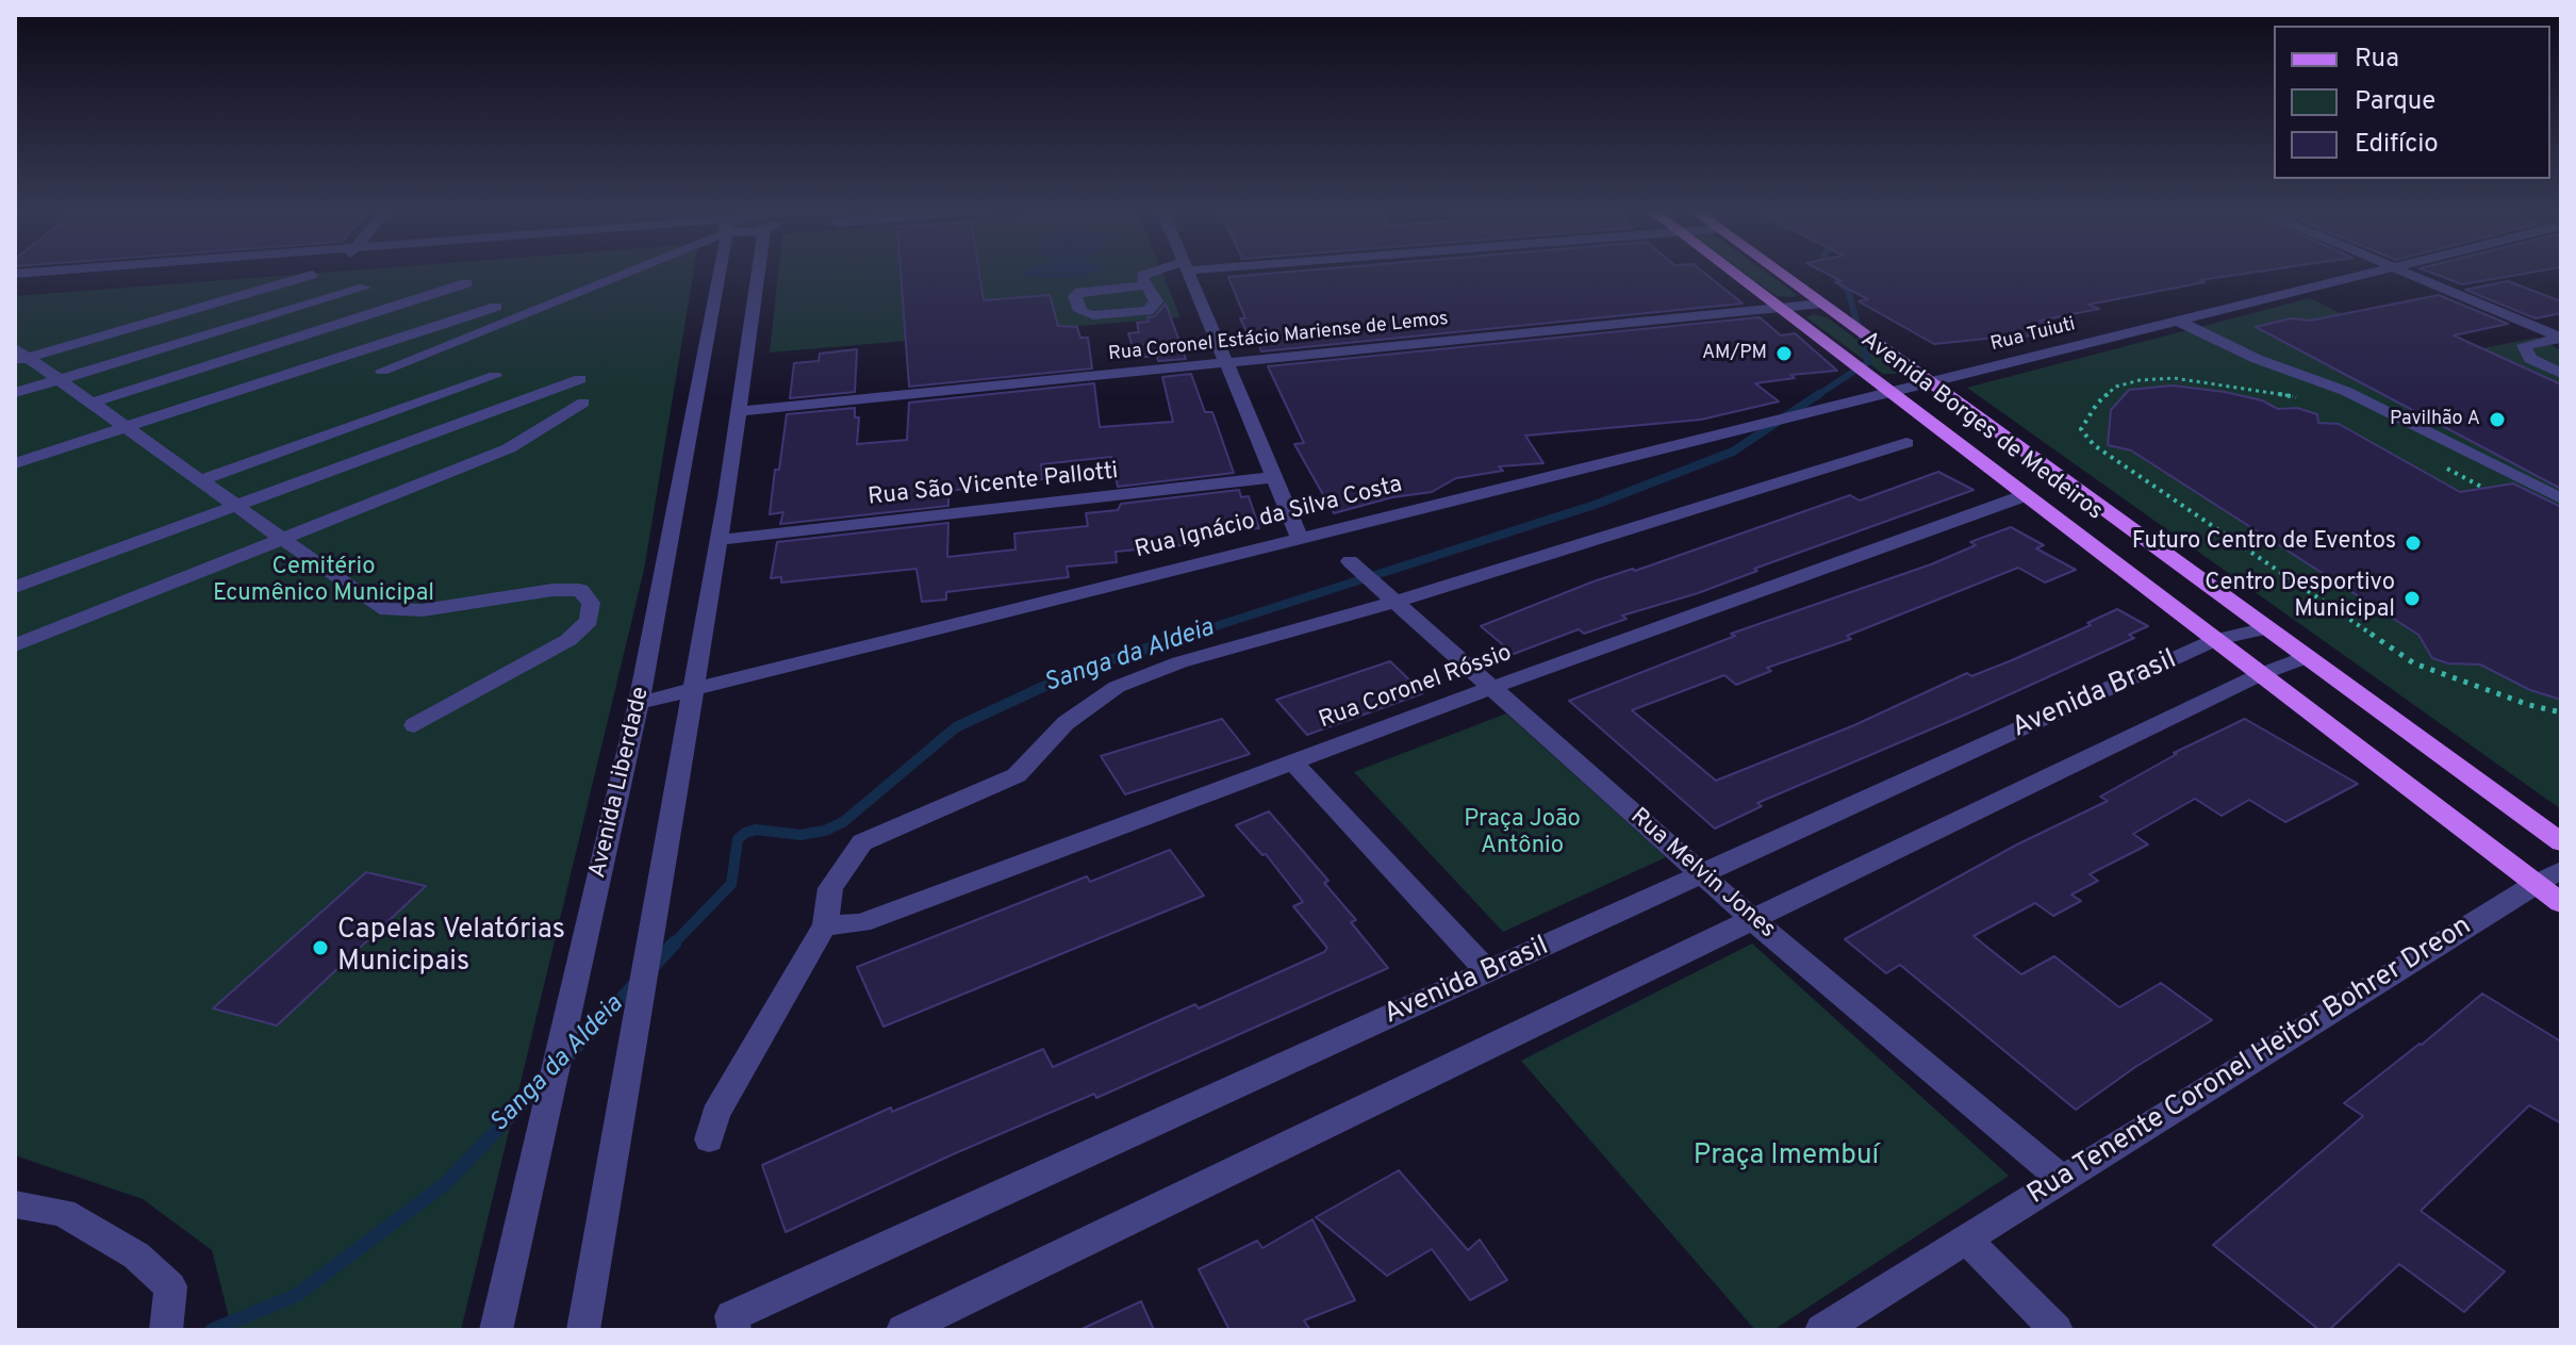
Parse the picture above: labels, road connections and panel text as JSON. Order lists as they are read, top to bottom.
{
  "streets": {
    "main road": ["Avenida Borges de Medeiros"],
    "street": [
      "Rua Tuiuti",
      "Rua Coronel Estácio Mariense de Lemos",
      "Rua São Vicente Pallotti",
      "Rua Ignácio da Silva Costa",
      "Rua Coronel Róssio",
      "Avenida Brasil",
      "Avenida Liberdade",
      "Rua Melvin Jones",
      "Rua Tenente Coronel Heitor Bohrer Dreon"
    ]
  },
  "crossings": [
    ["Rua Tuiuti", "Avenida Borges de Medeiros"],
    ["Rua Tuiuti", "Rua Ignácio da Silva Costa"],
    ["Rua Coronel Estácio Mariense de Lemos", "Avenida Borges de Medeiros"],
    ["Avenida Borges de Medeiros", "Rua Ignácio da Silva Costa"],
    ["Avenida Borges de Medeiros", "Rua Coronel Róssio"],
    ["Avenida Borges de Medeiros", "Avenida Brasil"],
    ["Avenida Borges de Medeiros", "Rua Tenente Coronel Heitor Bohrer Dreon"],
    ["Rua Ignácio da Silva Costa", "Avenida Liberdade"],
    ["Rua Coronel Róssio", "Rua Melvin Jones"],
    ["Avenida Brasil", "Rua Melvin Jones"],
    ["Rua Melvin Jones", "Rua Tenente Coronel Heitor Bohrer Dreon"]
  ],
  "water": ["Sanga da Aldeia"],
  "parks": ["Cemitério Ecumênico Municipal", "Praça João Antônio", "Praça Imembuí"],
  "places": [
    "AM/PM",
    "Pavilhão A",
    "Futuro Centro de Eventos",
    "Centro Desportivo Municipal",
    "Capelas Velatórias Municipais"
  ],
  "legend": ["Rua", "Parque", "Edifício"]
}
